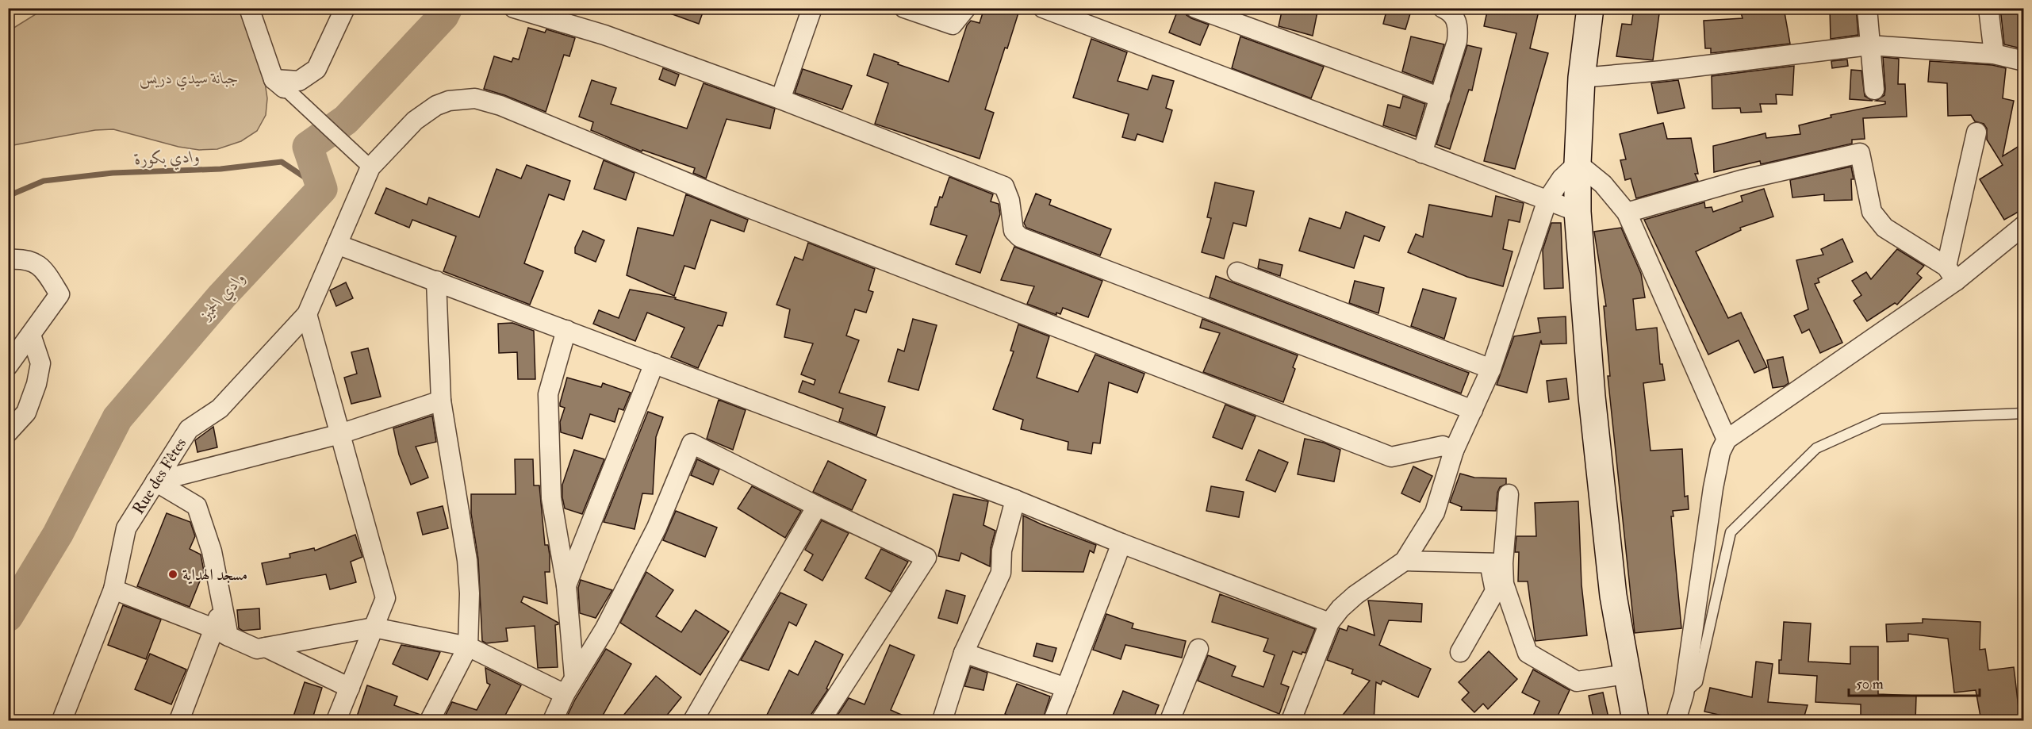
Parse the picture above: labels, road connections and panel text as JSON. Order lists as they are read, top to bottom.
{
  "streets": {
    "street": ["Rue des Fêtes"]
  },
  "water": ["وادي بكورة", "وادي الحميز"],
  "parks": ["جبانة سيدي دريس"],
  "places": ["مسجد الهداية"],
  "scale_bar": "50 m"
}
